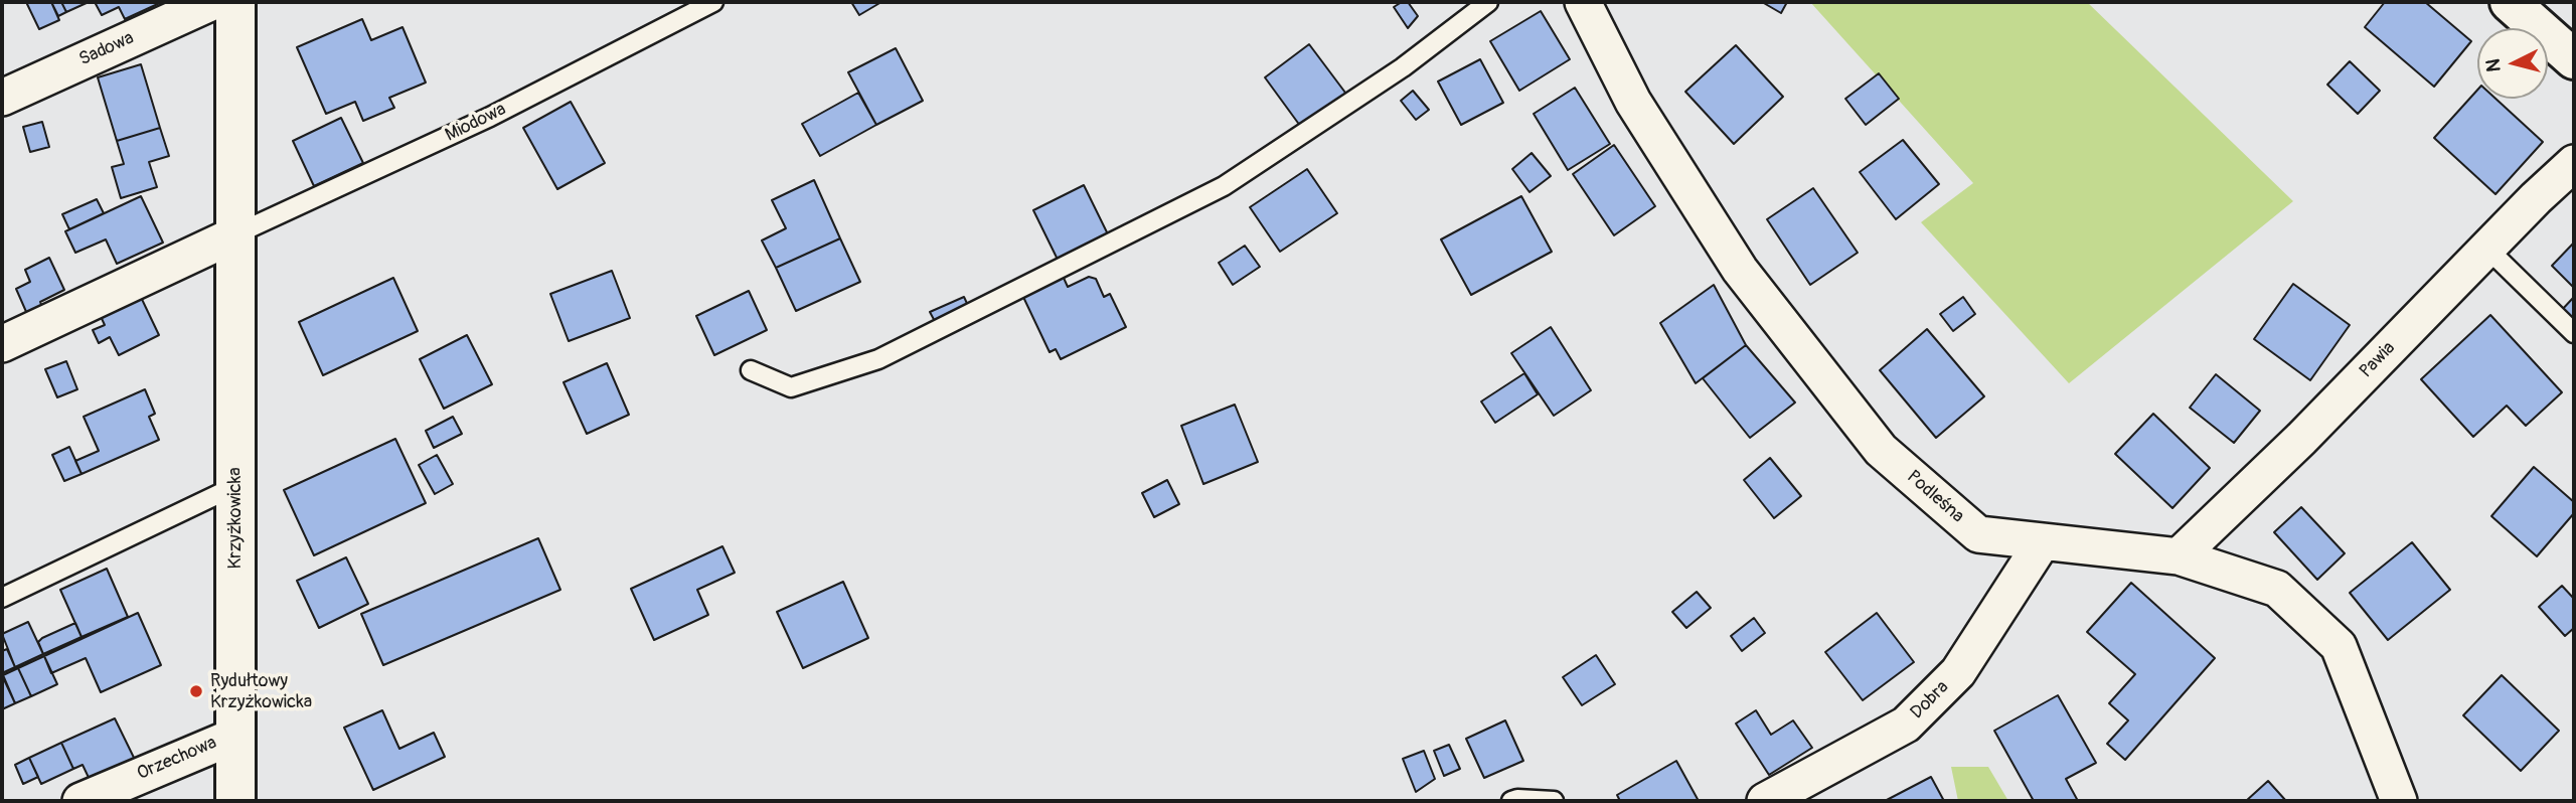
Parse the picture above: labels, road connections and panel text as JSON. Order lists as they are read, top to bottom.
{
  "streets": {
    "street": [
      "Sadowa",
      "Pawia",
      "Podleśna",
      "Krzyżkowicka",
      "Dobra",
      "Orzechowa"
    ],
    "lane": ["Miodowa"]
  },
  "crossings": [
    ["Miodowa", "Krzyżkowicka"],
    ["Pawia", "Podleśna"],
    ["Podleśna", "Dobra"],
    ["Krzyżkowicka", "Orzechowa"]
  ],
  "places": ["Rydułtowy Krzyżkowicka"],
  "north": "left"
}
